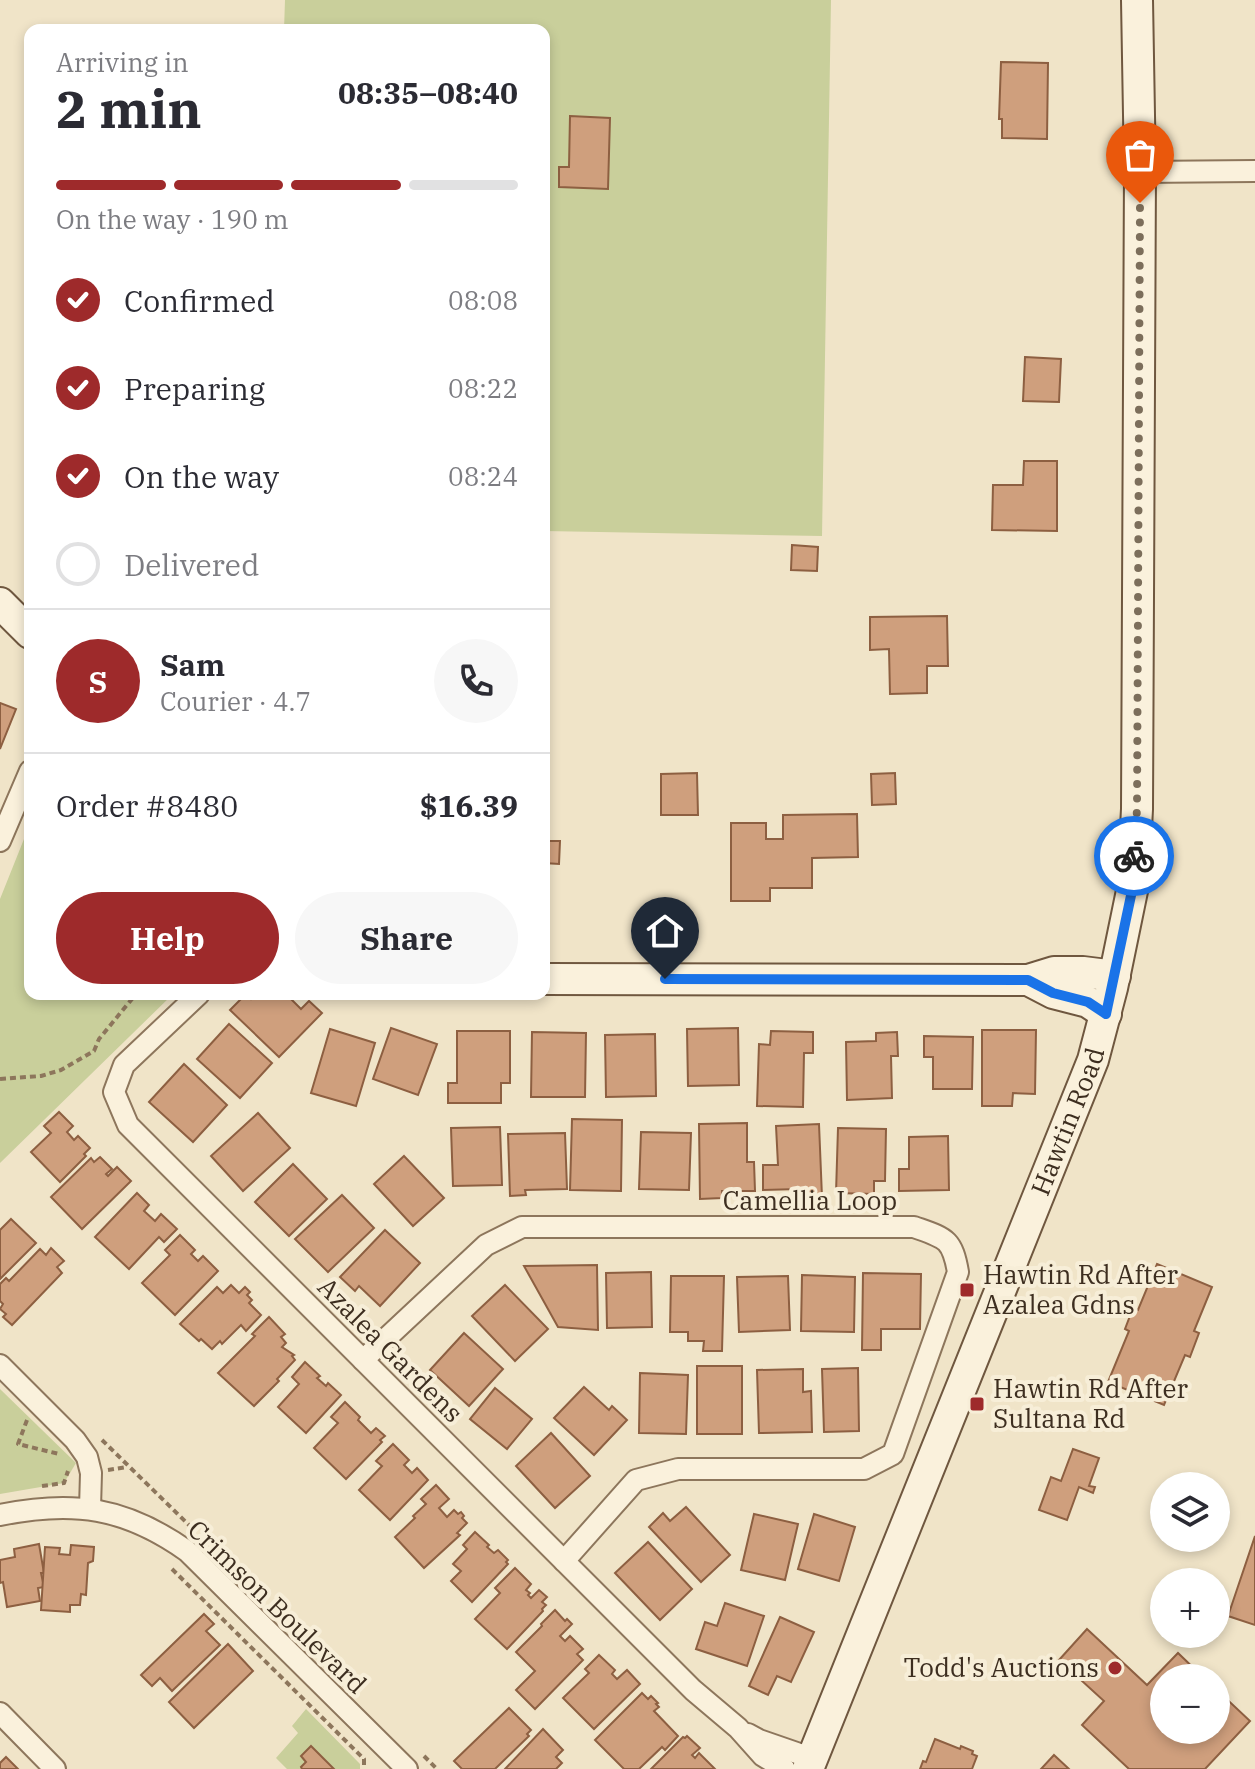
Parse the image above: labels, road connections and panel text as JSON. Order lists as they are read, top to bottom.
{
  "streets": {
    "main road": ["Hawtin Road"],
    "street": ["Camellia Loop", "Azalea Gardens", "Crimson Boulevard"]
  },
  "crossings": [
    ["Hawtin Road", "Azalea Gardens"],
    ["Camellia Loop", "Azalea Gardens"]
  ],
  "places": {
    "transit": ["Hawtin Rd After Azalea Gdns", "Hawtin Rd After Sultana Rd"],
    "other": ["Todd's Auctions"]
  },
  "page": {
    "heading": ["2 min", "Arriving in", "08:35–08:40"],
    "panel": [
      "Sam",
      "Courier · 4.7",
      "Order #8480",
      "$16.39"
    ],
    "bar": "On the way · 190 m",
    "list": [
      ["Confirmed", "08:08"],
      ["Preparing", "08:22"],
      ["On the way", "08:24"],
      "Delivered"
    ],
    "round": "S",
    "buttons": ["Help", "Share"],
    "map_buttons": ["+", "−"]
  }
}
